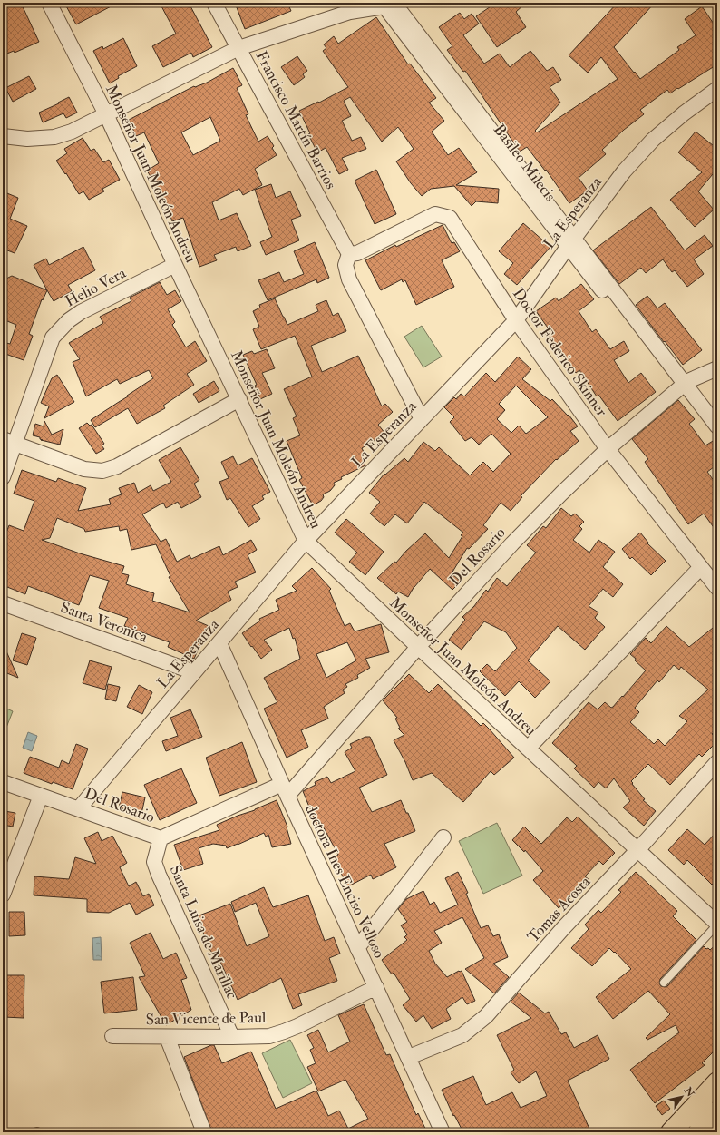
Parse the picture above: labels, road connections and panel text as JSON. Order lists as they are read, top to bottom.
{
  "streets": {
    "street": [
      "Francisco Martín Barrios",
      "Basileo Milecis",
      "Monseñor Juan Moleón Andreu",
      "La Esperanza",
      "Helio Vera",
      "Doctor Federico Skinner",
      "Del Rosario",
      "Santa Veronica",
      "doctora Ines Enciso Velloso",
      "Tomas Acosta",
      "Santa Luisa de Marillac",
      "San Vicente de Paul"
    ]
  },
  "crossings": [
    ["Francisco Martín Barrios", "Doctor Federico Skinner"],
    ["Basileo Milecis", "La Esperanza"],
    ["Basileo Milecis", "Del Rosario"],
    ["Monseñor Juan Moleón Andreu", "La Esperanza"],
    ["Monseñor Juan Moleón Andreu", "Helio Vera"],
    ["Monseñor Juan Moleón Andreu", "Del Rosario"],
    ["Monseñor Juan Moleón Andreu", "Tomas Acosta"],
    ["La Esperanza", "Doctor Federico Skinner"],
    ["La Esperanza", "Del Rosario"],
    ["La Esperanza", "Santa Veronica"],
    ["La Esperanza", "doctora Ines Enciso Velloso"],
    ["Doctor Federico Skinner", "Del Rosario"],
    ["Del Rosario", "doctora Ines Enciso Velloso"],
    ["Del Rosario", "Santa Luisa de Marillac"],
    ["doctora Ines Enciso Velloso", "Tomas Acosta"],
    ["doctora Ines Enciso Velloso", "San Vicente de Paul"],
    ["Santa Luisa de Marillac", "San Vicente de Paul"]
  ],
  "north": "top right"
}
